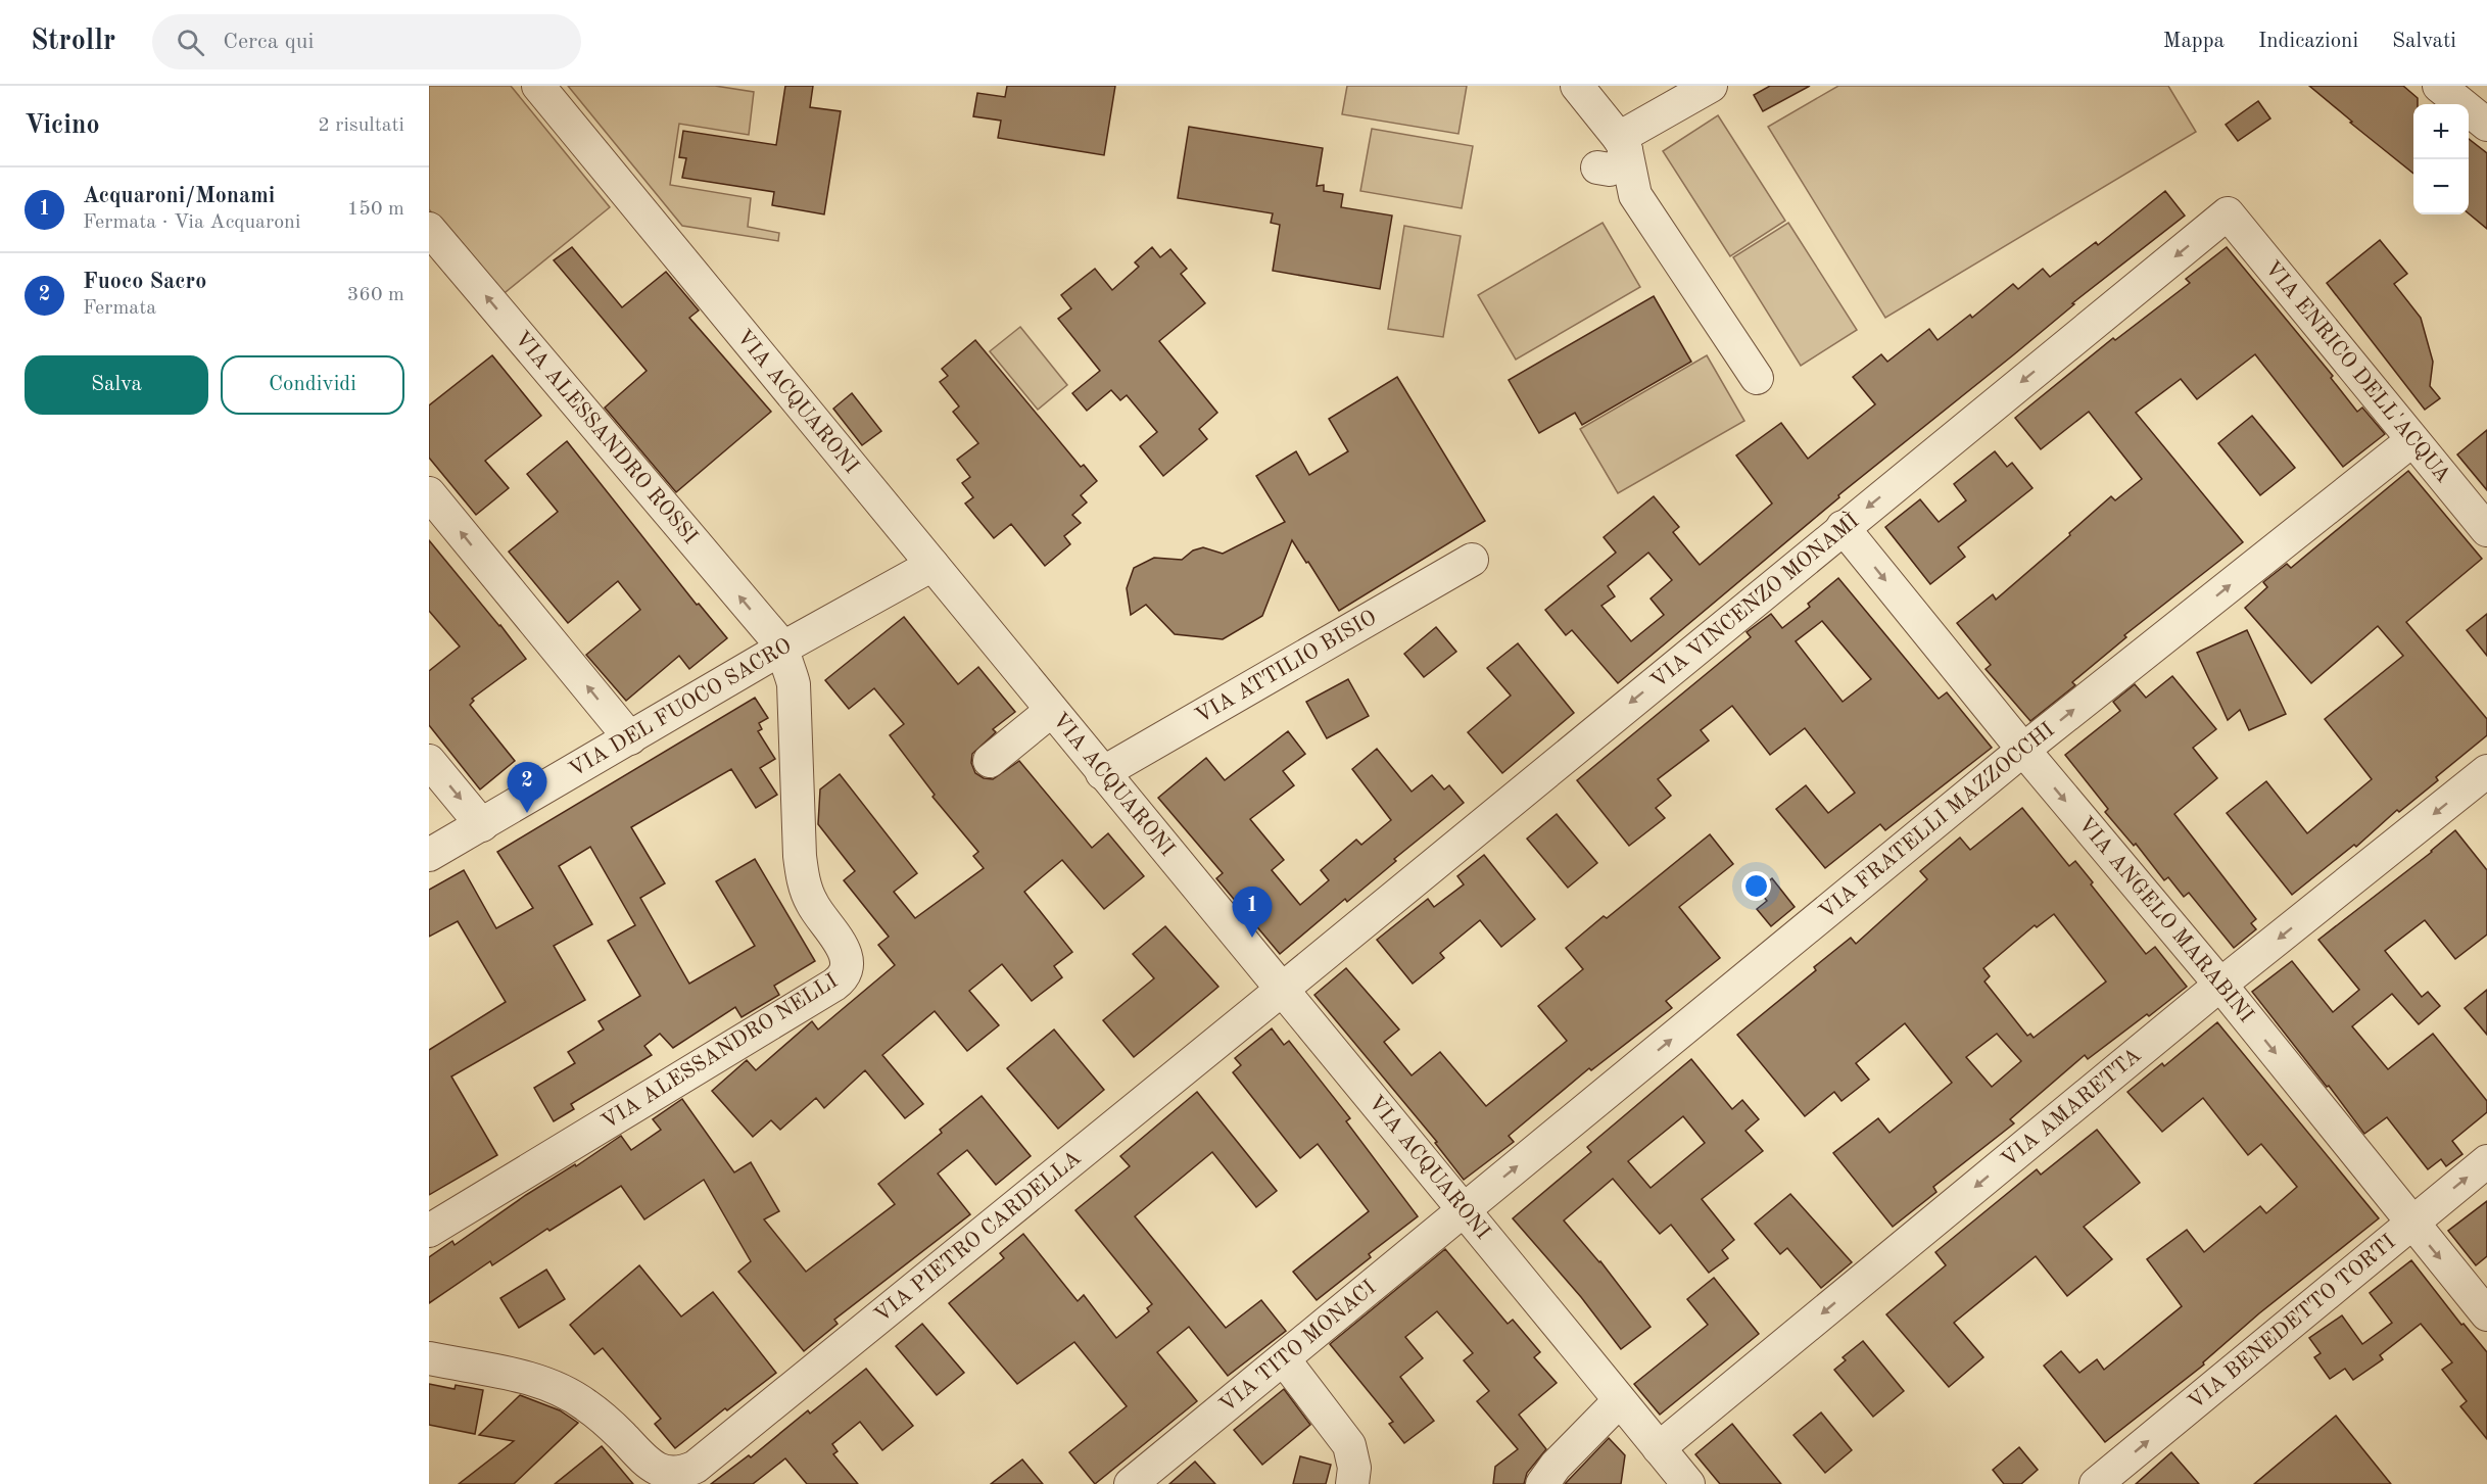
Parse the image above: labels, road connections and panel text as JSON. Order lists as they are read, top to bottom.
{
  "streets": {
    "street": [
      "VIA ENRICO DELL'ACQUA",
      "VIA ACQUARONI",
      "VIA ALESSANDRO ROSSI",
      "VIA VINCENZO MONAMÌ",
      "VIA ATTILIO BISIO",
      "VIA DEL FUOCO SACRO",
      "VIA FRATELLI MAZZOCCHI",
      "VIA ANGELO MARABINI",
      "VIA ALESSANDRO NELLI",
      "VIA AMARETTA",
      "VIA PIETRO CARDELLA",
      "VIA BENEDETTO TORTI",
      "VIA TITO MONACI"
    ]
  },
  "crossings": [
    ["VIA ENRICO DELL'ACQUA", "VIA VINCENZO MONAMÌ"],
    ["VIA ENRICO DELL'ACQUA", "VIA FRATELLI MAZZOCCHI"],
    ["VIA ACQUARONI", "VIA VINCENZO MONAMÌ"],
    ["VIA ACQUARONI", "VIA ATTILIO BISIO"],
    ["VIA ACQUARONI", "VIA DEL FUOCO SACRO"],
    ["VIA ACQUARONI", "VIA FRATELLI MAZZOCCHI"],
    ["VIA ACQUARONI", "VIA AMARETTA"],
    ["VIA ACQUARONI", "VIA PIETRO CARDELLA"],
    ["VIA ACQUARONI", "VIA TITO MONACI"],
    ["VIA ALESSANDRO ROSSI", "VIA DEL FUOCO SACRO"],
    ["VIA ALESSANDRO ROSSI", "VIA ALESSANDRO NELLI"],
    ["VIA VINCENZO MONAMÌ", "VIA ANGELO MARABINI"],
    ["VIA VINCENZO MONAMÌ", "VIA PIETRO CARDELLA"],
    ["VIA DEL FUOCO SACRO", "VIA ALESSANDRO NELLI"],
    ["VIA FRATELLI MAZZOCCHI", "VIA ANGELO MARABINI"],
    ["VIA FRATELLI MAZZOCCHI", "VIA TITO MONACI"],
    ["VIA ANGELO MARABINI", "VIA AMARETTA"],
    ["VIA ANGELO MARABINI", "VIA BENEDETTO TORTI"]
  ],
  "one_way": [
    "VIA VINCENZO MONAMÌ",
    "VIA FRATELLI MAZZOCCHI",
    "VIA ANGELO MARABINI",
    "VIA AMARETTA",
    "VIA BENEDETTO TORTI"
  ],
  "page": {
    "header": "Strollr",
    "search": "Cerca qui",
    "nav": ["Mappa", "Indicazioni", "Salvati"],
    "heading": ["Vicino", "2 risultati"],
    "map_buttons": ["+", "−"],
    "list": [
      {
        "mark": "1",
        "name": "Acquaroni/Monami",
        "note": "Fermata · Via Acquaroni",
        "value": "150 m"
      },
      {
        "mark": "2",
        "name": "Fuoco Sacro",
        "note": "Fermata",
        "value": "360 m"
      }
    ],
    "buttons": ["Salva", "Condividi"],
    "pins": ["2", "1"]
  }
}
